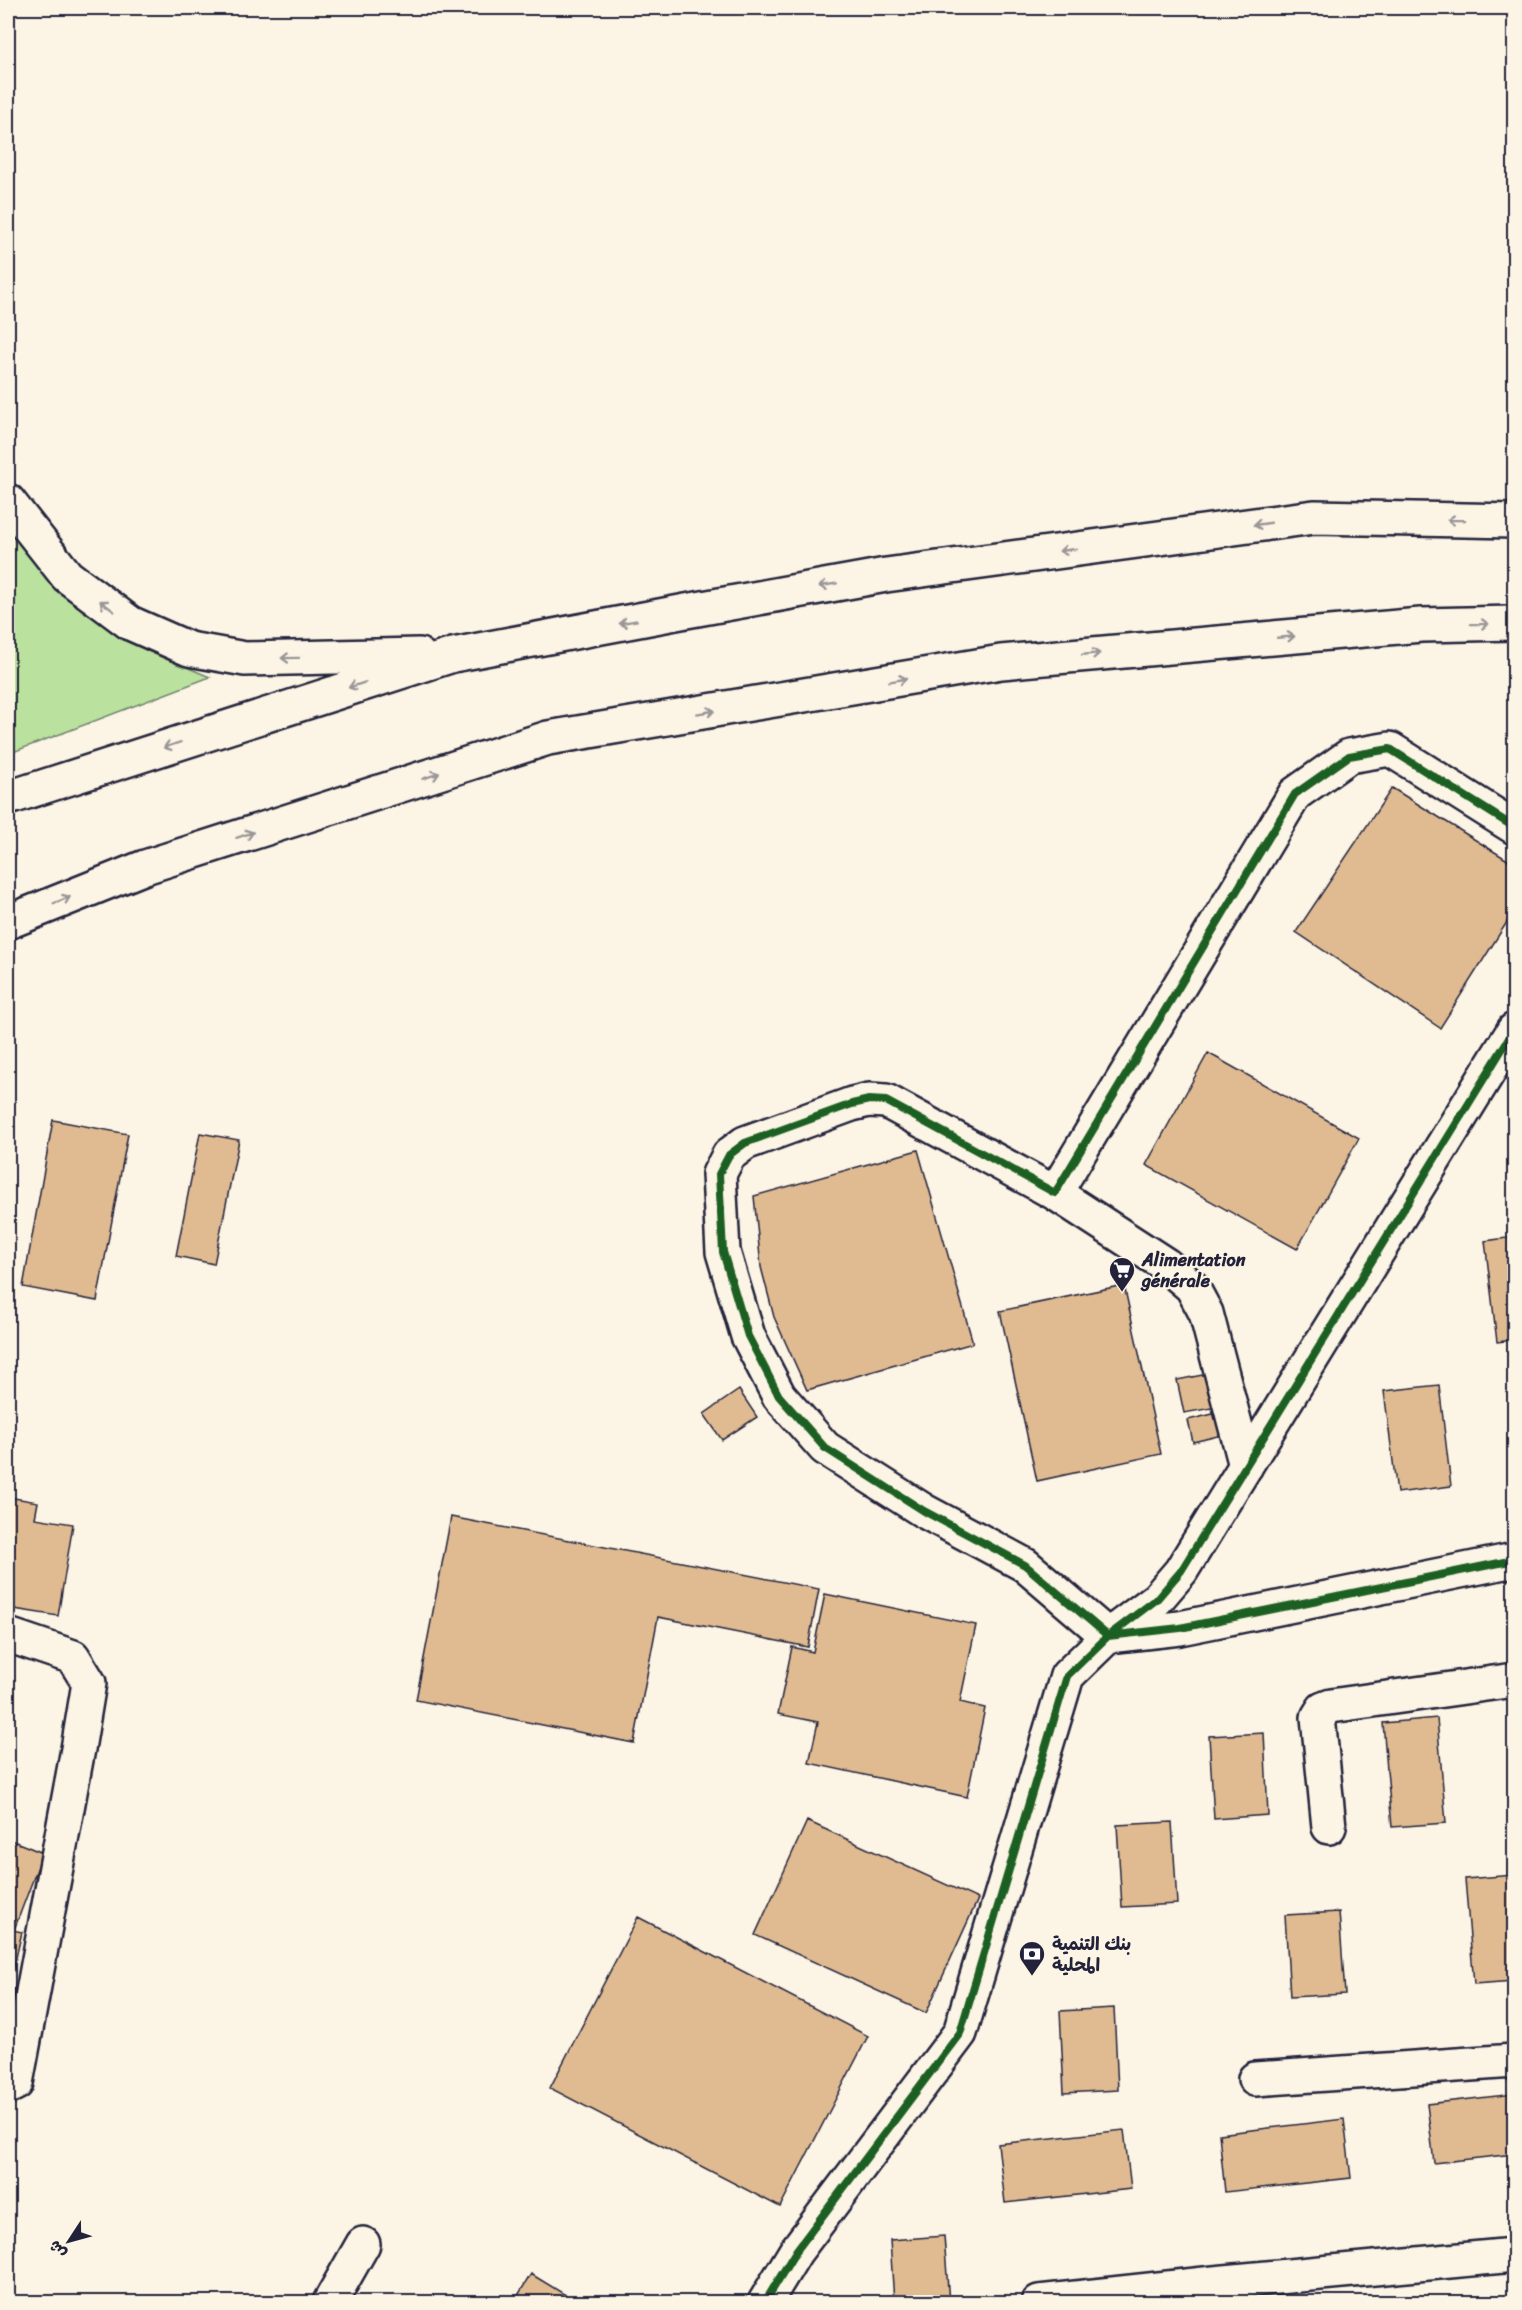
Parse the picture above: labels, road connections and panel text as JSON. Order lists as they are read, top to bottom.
{
  "places": {
    "supermarket": ["Alimentation générale"],
    "bank": ["بنك التنمية المحلية"]
  },
  "north": "bottom left"
}
